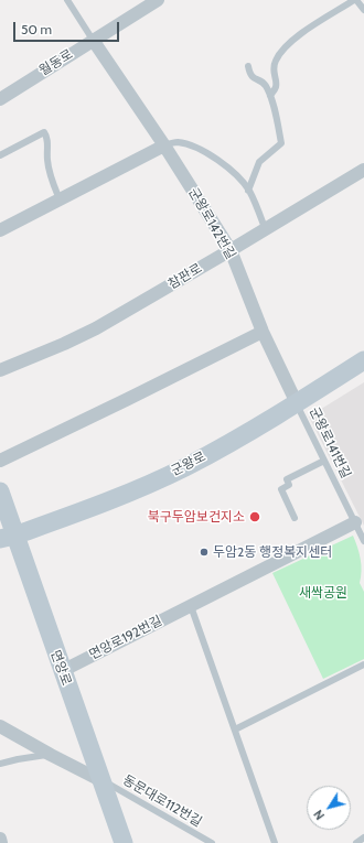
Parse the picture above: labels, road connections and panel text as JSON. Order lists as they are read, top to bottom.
{
  "streets": {
    "main road": ["군왕로", "면앙로"],
    "street": [
      "월동로",
      "군왕로142번길",
      "참판로",
      "면앙로192번길"
    ],
    "lane": ["군왕로141번길", "동문대로112번길"]
  },
  "crossings": [
    ["월동로", "군왕로142번길"],
    ["군왕로142번길", "참판로"],
    ["군왕로142번길", "군왕로141번길"],
    ["군왕로142번길", "군왕로"],
    ["군왕로141번길", "군왕로"],
    ["군왕로141번길", "면앙로192번길"],
    ["군왕로", "면앙로"],
    ["면앙로192번길", "면앙로"],
    ["면앙로", "동문대로112번길"]
  ],
  "parks": ["새싹공원"],
  "places": ["북구두암보건지소", "두암2동 행정복지센터"],
  "scale_bar": "50 m",
  "north": "bottom left"
}
